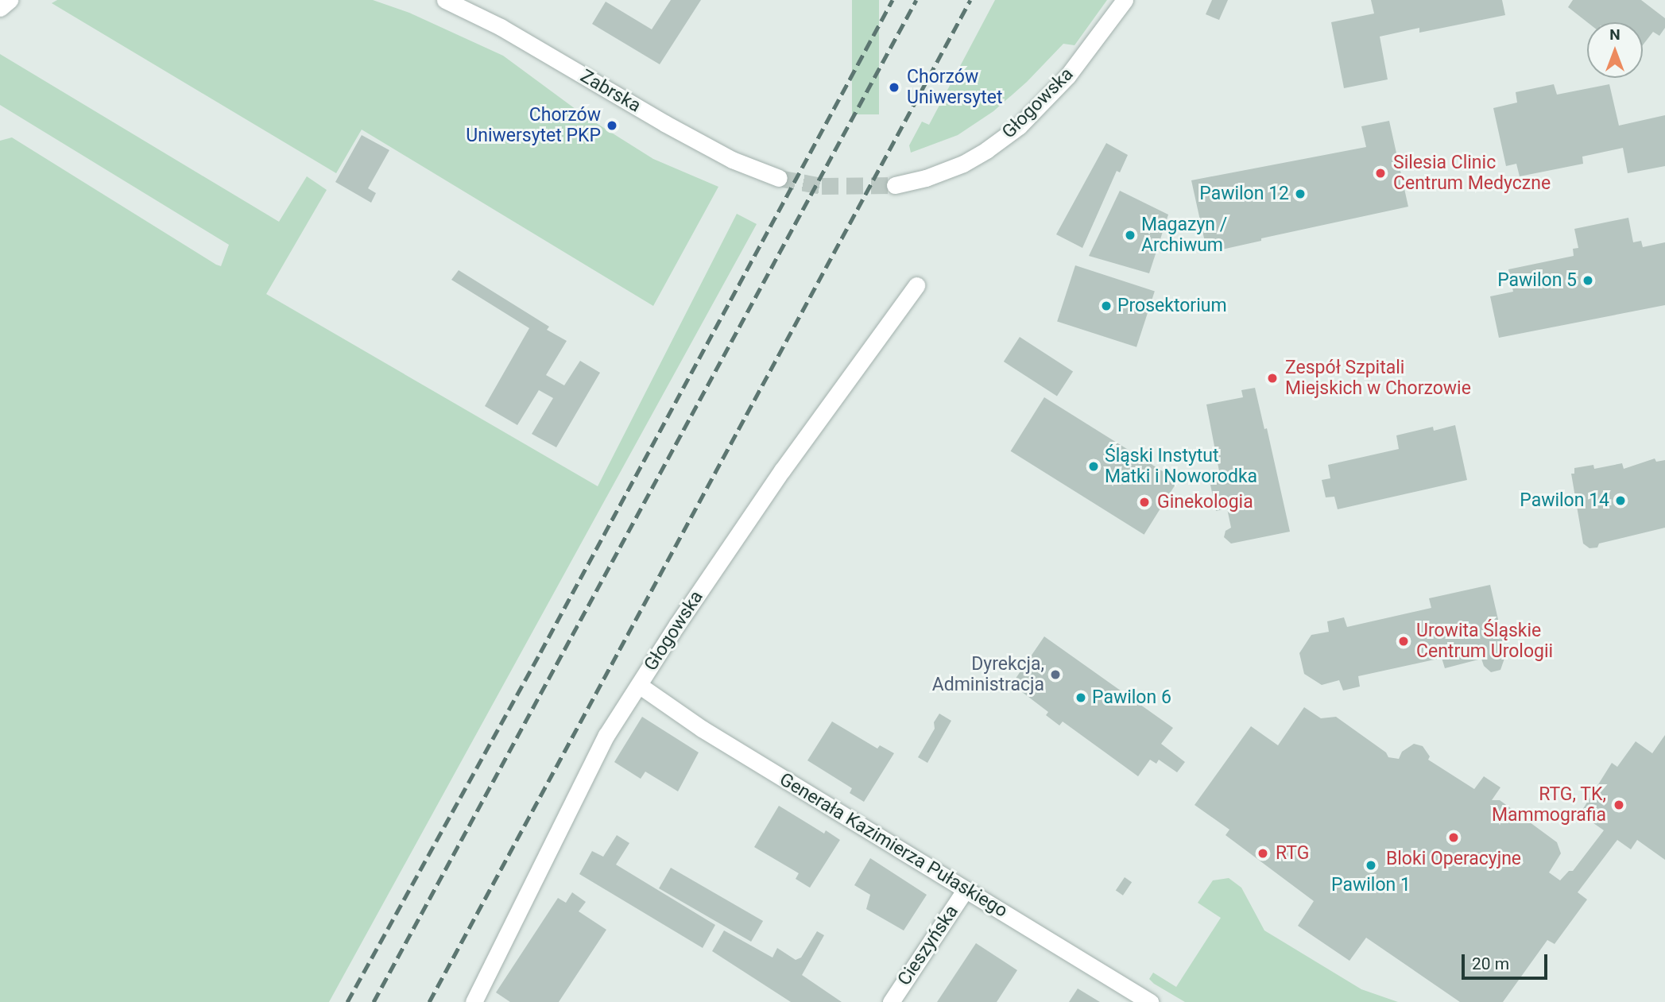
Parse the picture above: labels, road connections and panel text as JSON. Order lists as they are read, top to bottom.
{
  "streets": {
    "street": [
      "Zabrska",
      "Głogowska",
      "Generała Kazimierza Pułaskiego",
      "Cieszyńska"
    ]
  },
  "crossings": [
    ["Głogowska", "Generała Kazimierza Pułaskiego"],
    ["Generała Kazimierza Pułaskiego", "Cieszyńska"]
  ],
  "places": [
    "Chorzów Uniwersytet",
    "Chorzów Uniwersytet PKP",
    "Silesia Clinic Centrum Medyczne",
    "Pawilon 12",
    "Magazyn / Archiwum",
    "Pawilon 5",
    "Prosektorium",
    "Zespół Szpitali Miejskich w Chorzowie",
    "Śląski Instytut Matki i Noworodka",
    "Pawilon 14",
    "Ginekologia",
    "Urowita Śląskie Centrum Urologii",
    "Dyrekcja, Administracja",
    "Pawilon 6",
    "RTG, TK, Mammografia",
    "Bloki Operacyjne",
    "RTG",
    "Pawilon 1"
  ],
  "scale_bar": "20 m",
  "north": "top"
}
